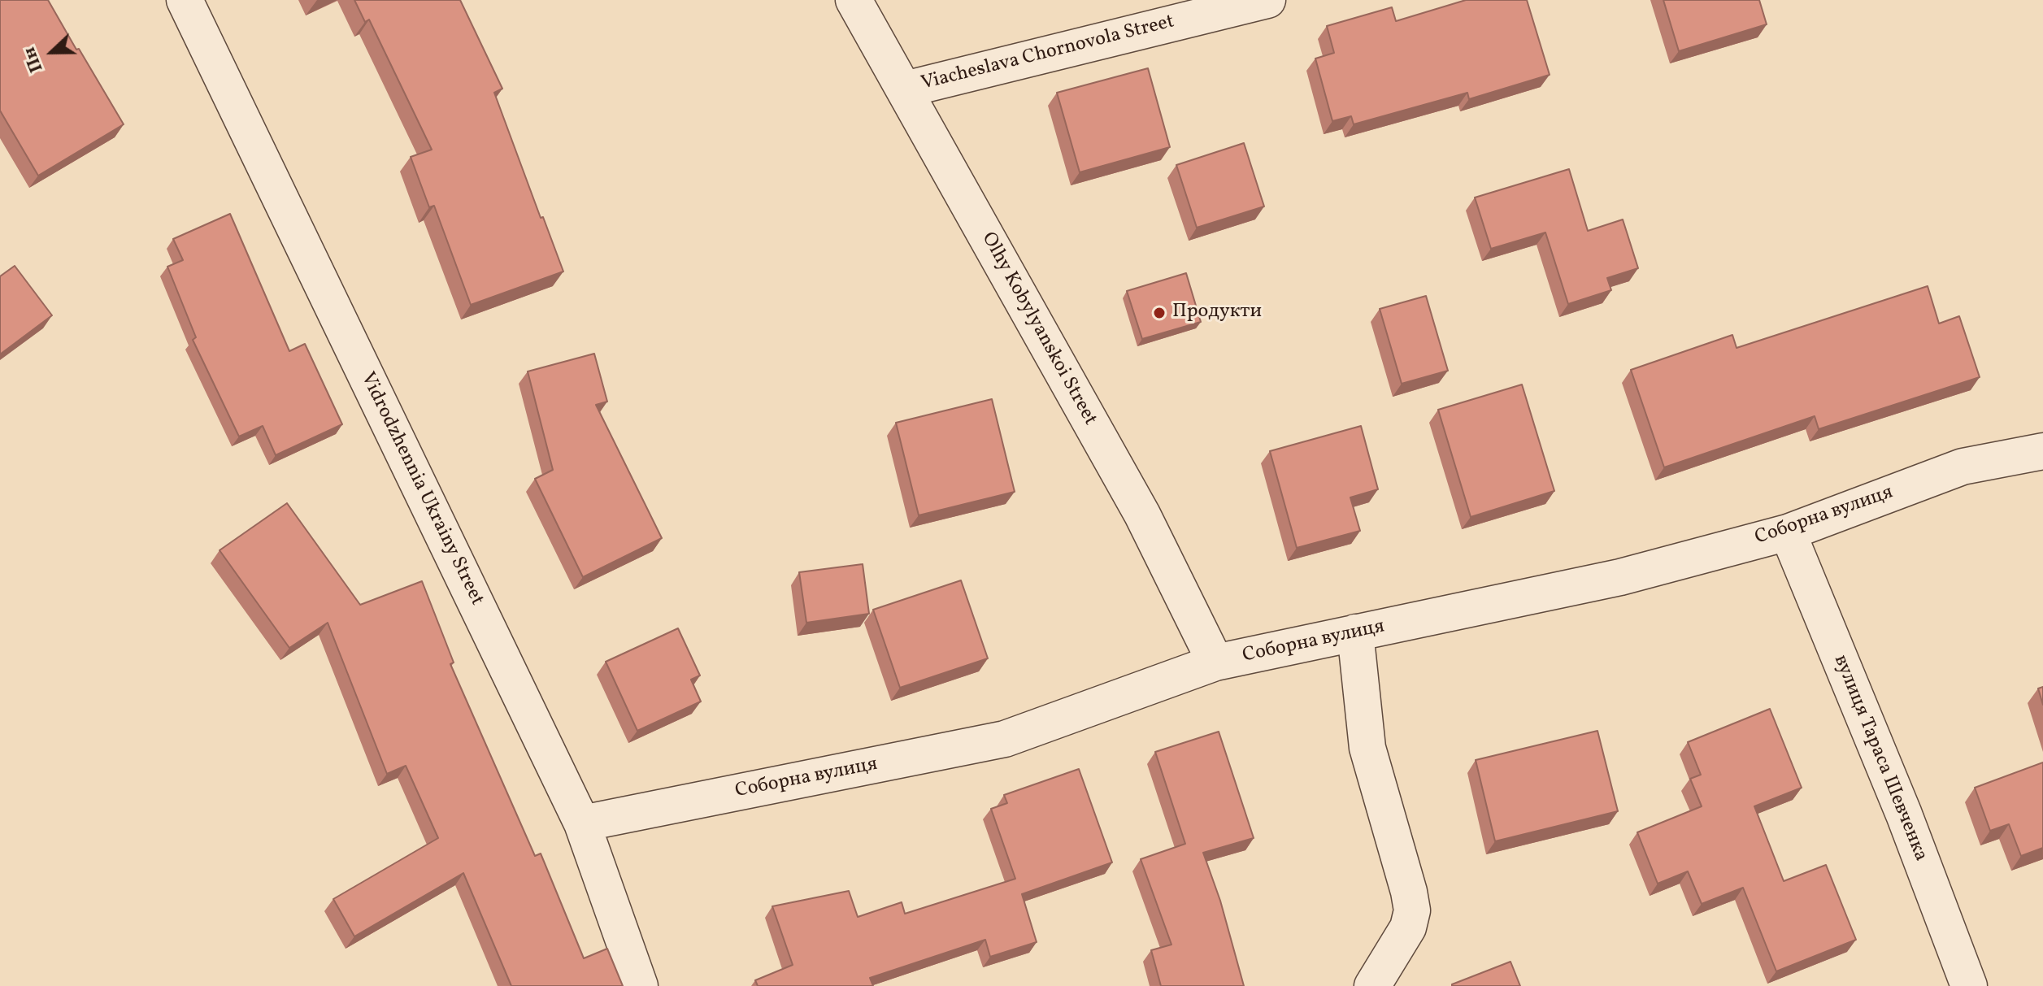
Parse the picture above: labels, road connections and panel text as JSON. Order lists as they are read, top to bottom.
{
  "streets": {
    "street": [
      "Viacheslava Chornovola Street",
      "Olhy Kobylyanskoi Street",
      "Vidrodzhennia Ukrainy Street",
      "Соборна вулиця",
      "вулиця Тараса Шевченка"
    ]
  },
  "crossings": [
    ["Viacheslava Chornovola Street", "Olhy Kobylyanskoi Street"],
    ["Olhy Kobylyanskoi Street", "Соборна вулиця"],
    ["Vidrodzhennia Ukrainy Street", "Соборна вулиця"],
    ["Соборна вулиця", "вулиця Тараса Шевченка"]
  ],
  "places": ["Продукти"],
  "north": "left"
}
